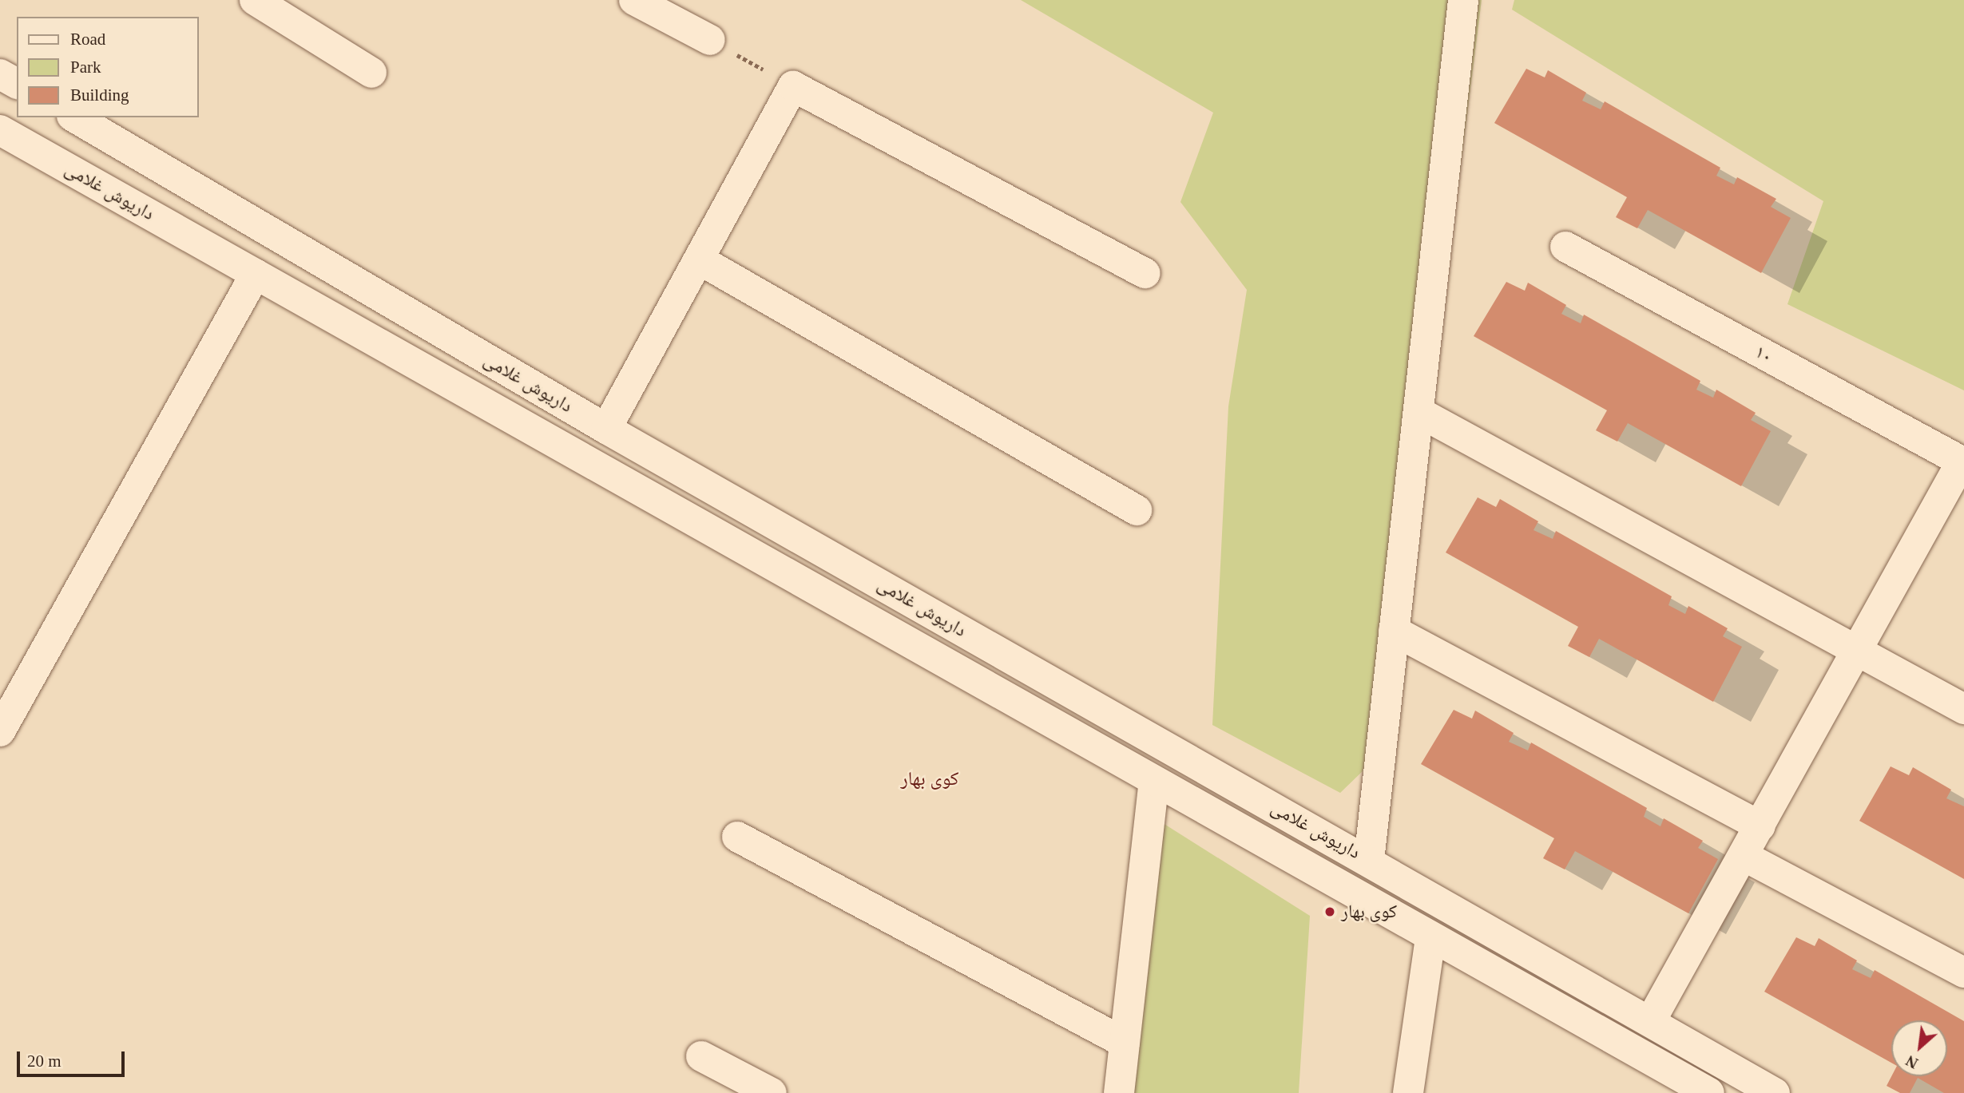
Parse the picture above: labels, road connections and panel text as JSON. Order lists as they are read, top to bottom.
{
  "streets": {
    "street": ["داریوش غلامی", "۱۰"]
  },
  "districts": ["کوی بهار"],
  "places": ["کوی بهار"],
  "legend": ["Road", "Park", "Building"],
  "scale_bar": "20 m",
  "north": "bottom left"
}
